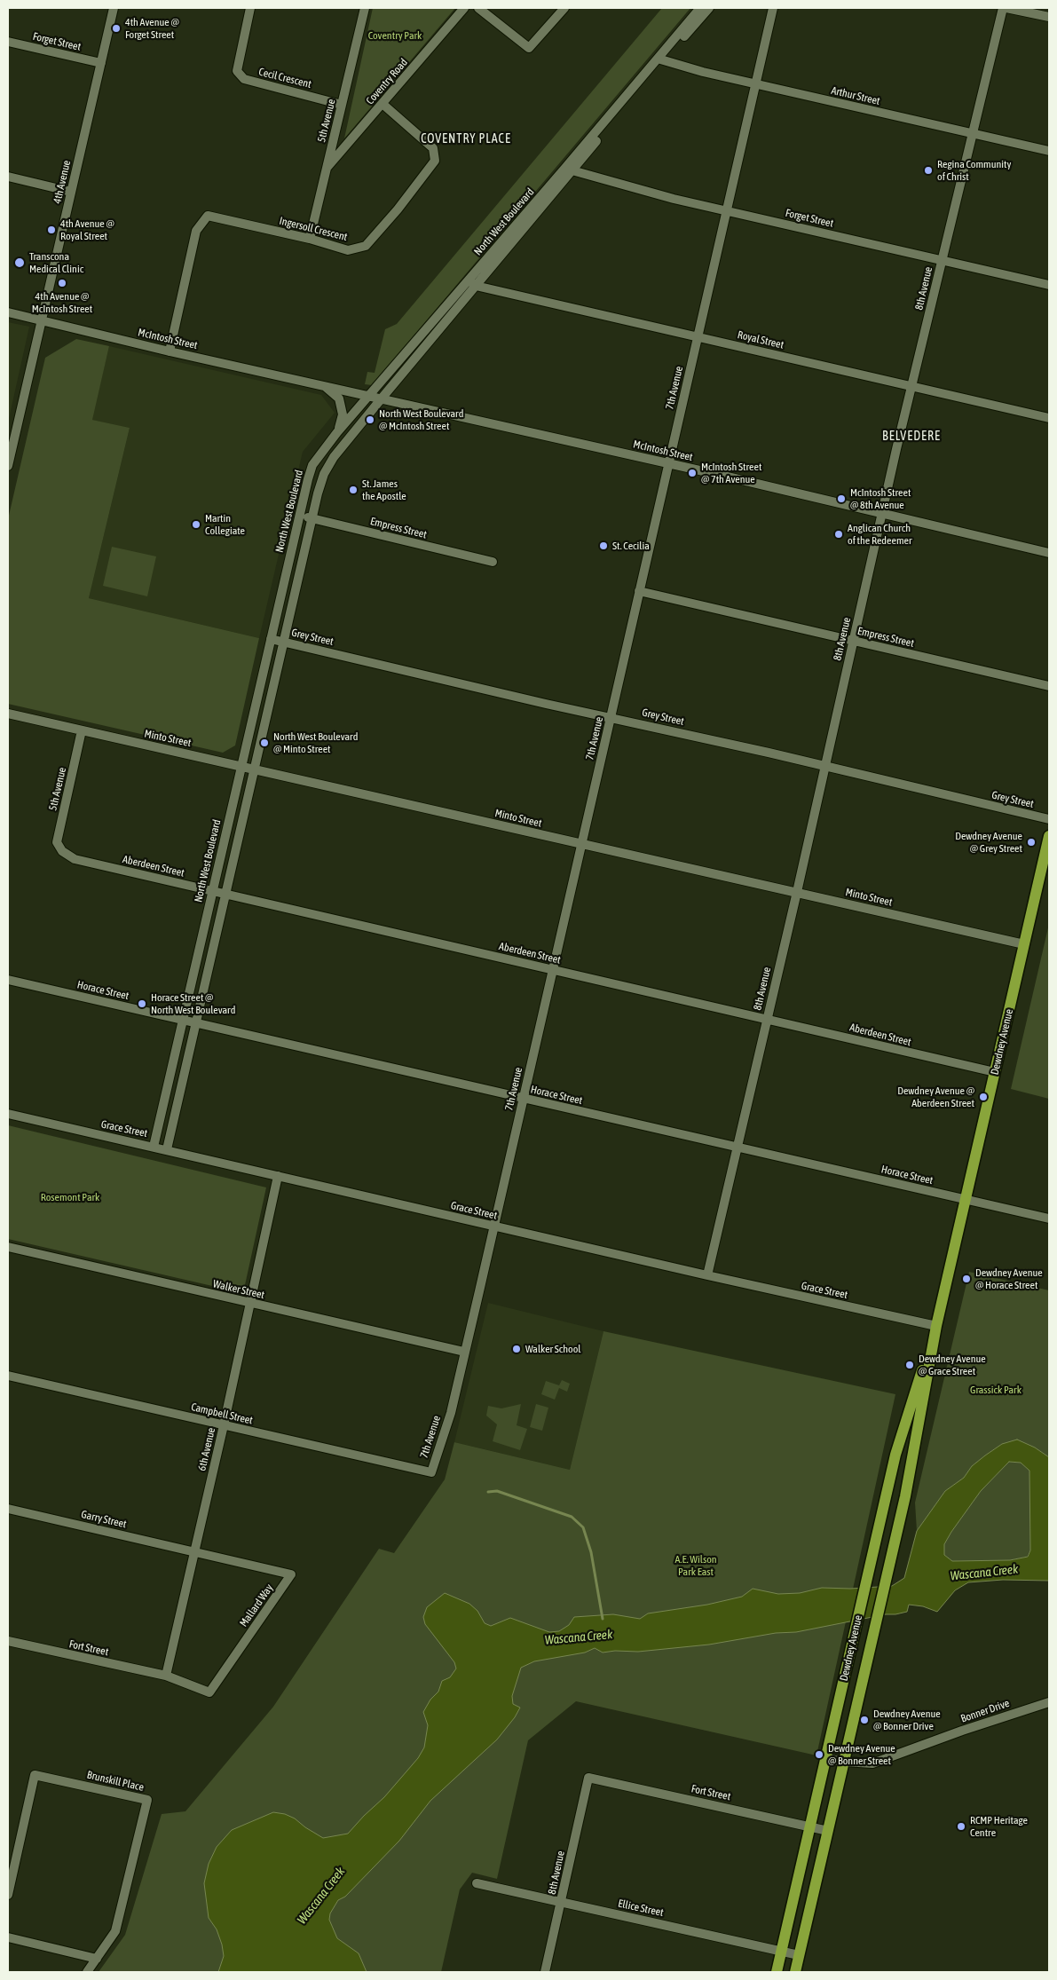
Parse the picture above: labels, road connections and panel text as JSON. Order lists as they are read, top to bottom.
{
  "streets": {
    "main road": ["Dewdney Avenue"],
    "street": [
      "Forget Street",
      "Cecil Crescent",
      "Coventry Road",
      "Arthur Street",
      "5th Avenue",
      "4th Avenue",
      "North West Boulevard",
      "Ingersoll Crescent",
      "8th Avenue",
      "McIntosh Street",
      "Royal Street",
      "7th Avenue",
      "Empress Street",
      "Grey Street",
      "Minto Street",
      "Aberdeen Street",
      "Horace Street",
      "Grace Street",
      "Walker Street",
      "Campbell Street",
      "6th Avenue",
      "Garry Street",
      "Mallard Way",
      "Fort Street",
      "Bonner Drive",
      "Brunskill Place",
      "Ellice Street"
    ]
  },
  "crossings": [
    ["Forget Street", "4th Avenue"],
    ["Forget Street", "North West Boulevard"],
    ["Forget Street", "8th Avenue"],
    ["Forget Street", "7th Avenue"],
    ["Cecil Crescent", "5th Avenue"],
    ["Coventry Road", "5th Avenue"],
    ["Coventry Road", "Ingersoll Crescent"],
    ["Arthur Street", "North West Boulevard"],
    ["Arthur Street", "8th Avenue"],
    ["Arthur Street", "7th Avenue"],
    ["5th Avenue", "Ingersoll Crescent"],
    ["5th Avenue", "Minto Street"],
    ["5th Avenue", "Aberdeen Street"],
    ["4th Avenue", "McIntosh Street"],
    ["North West Boulevard", "McIntosh Street"],
    ["North West Boulevard", "Royal Street"],
    ["North West Boulevard", "Empress Street"],
    ["North West Boulevard", "Grey Street"],
    ["North West Boulevard", "Minto Street"],
    ["North West Boulevard", "Aberdeen Street"],
    ["North West Boulevard", "Horace Street"],
    ["North West Boulevard", "Grace Street"],
    ["Ingersoll Crescent", "McIntosh Street"],
    ["8th Avenue", "McIntosh Street"],
    ["8th Avenue", "Royal Street"],
    ["8th Avenue", "Empress Street"],
    ["8th Avenue", "Grey Street"],
    ["8th Avenue", "Minto Street"],
    ["8th Avenue", "Aberdeen Street"],
    ["8th Avenue", "Horace Street"],
    ["8th Avenue", "Grace Street"],
    ["8th Avenue", "Fort Street"],
    ["8th Avenue", "Ellice Street"],
    ["McIntosh Street", "7th Avenue"],
    ["Royal Street", "7th Avenue"],
    ["7th Avenue", "Empress Street"],
    ["7th Avenue", "Grey Street"],
    ["7th Avenue", "Minto Street"],
    ["7th Avenue", "Aberdeen Street"],
    ["7th Avenue", "Horace Street"],
    ["7th Avenue", "Grace Street"],
    ["7th Avenue", "Walker Street"],
    ["7th Avenue", "Campbell Street"],
    ["Minto Street", "Dewdney Avenue"],
    ["Aberdeen Street", "Dewdney Avenue"],
    ["Horace Street", "Dewdney Avenue"],
    ["Dewdney Avenue", "Grace Street"],
    ["Dewdney Avenue", "Fort Street"],
    ["Dewdney Avenue", "Bonner Drive"],
    ["Dewdney Avenue", "Ellice Street"],
    ["Grace Street", "6th Avenue"],
    ["Walker Street", "6th Avenue"],
    ["Campbell Street", "6th Avenue"],
    ["6th Avenue", "Garry Street"],
    ["6th Avenue", "Mallard Way"],
    ["6th Avenue", "Fort Street"],
    ["Garry Street", "Mallard Way"],
    ["Mallard Way", "Fort Street"]
  ],
  "districts": ["COVENTRY PLACE", "BELVEDERE"],
  "water": ["Wascana Creek"],
  "parks": [
    "Coventry Park",
    "Rosemont Park",
    "Grassick Park",
    "A.E. Wilson Park East"
  ],
  "places": [
    "4th Avenue @ Forget Street",
    "Regina Community of Christ",
    "4th Avenue @ Royal Street",
    "Transcona Medical Clinic",
    "4th Avenue @ McIntosh Street",
    "North West Boulevard @ McIntosh Street",
    "McIntosh Street @ 7th Avenue",
    "St. James the Apostle",
    "McIntosh Street @ 8th Avenue",
    "Martin Collegiate",
    "Anglican Church of the Redeemer",
    "St. Cecilia",
    "North West Boulevard @ Minto Street",
    "Dewdney Avenue @ Grey Street",
    "Horace Street @ North West Boulevard",
    "Dewdney Avenue @ Aberdeen Street",
    "Dewdney Avenue @ Horace Street",
    "Walker School",
    "Dewdney Avenue @ Grace Street",
    "Dewdney Avenue @ Bonner Drive",
    "Dewdney Avenue @ Bonner Street",
    "RCMP Heritage Centre"
  ]
}
